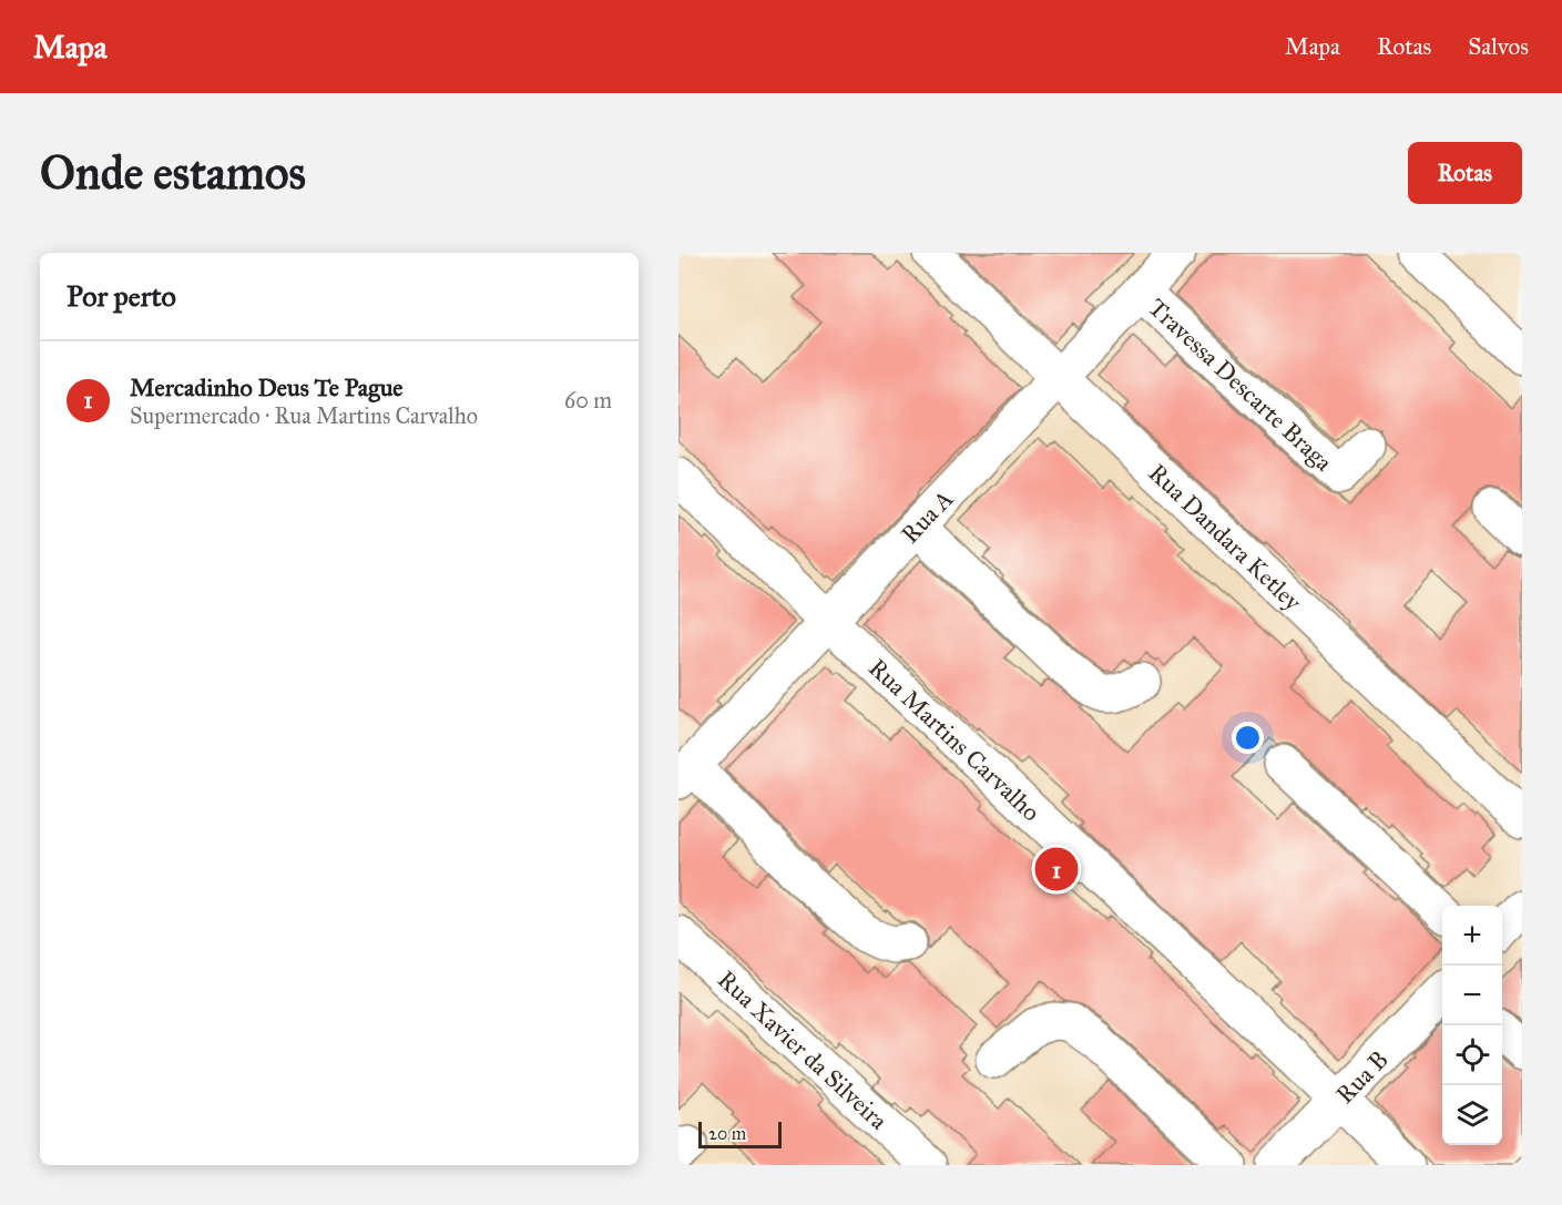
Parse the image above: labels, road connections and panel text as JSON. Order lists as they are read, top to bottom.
{
  "streets": {
    "street": [
      "Travessa Descarte Braga",
      "Rua A",
      "Rua Dandara Ketley",
      "Rua Martins Carvalho",
      "Rua Xavier da Silveira",
      "Rua B"
    ]
  },
  "crossings": [
    ["Travessa Descarte Braga", "Rua A"],
    ["Rua A", "Rua Dandara Ketley"],
    ["Rua A", "Rua Martins Carvalho"],
    ["Rua Martins Carvalho", "Rua B"]
  ],
  "scale_bar": "20 m",
  "page": {
    "header": "Mapa",
    "nav": ["Mapa", "Rotas", "Salvos"],
    "buttons": "Rotas",
    "title": "Onde estamos",
    "heading": "Por perto",
    "list": [
      {
        "mark": "1",
        "name": "Mercadinho Deus Te Pague",
        "note": "Supermercado · Rua Martins Carvalho",
        "value": "60 m"
      }
    ],
    "pins": "1",
    "map_buttons": ["+", "−"],
    "scale": "20 m"
  }
}
